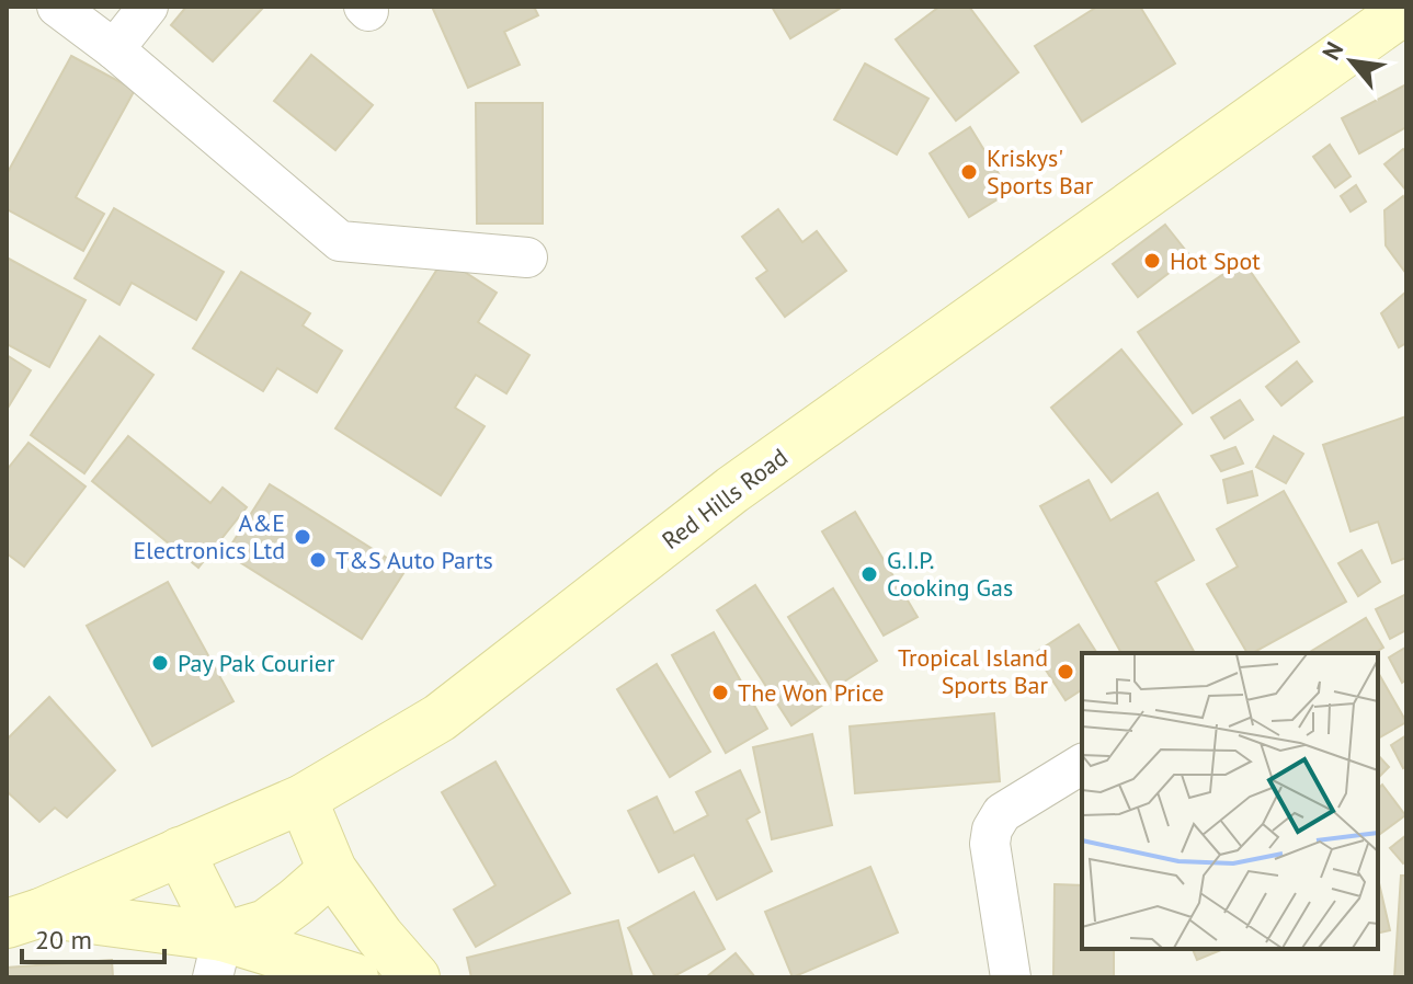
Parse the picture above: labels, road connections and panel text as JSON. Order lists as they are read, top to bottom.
{
  "streets": {
    "main road": ["Red Hills Road"]
  },
  "places": [
    "Kriskys' Sports Bar",
    "Hot Spot",
    "A&E Electronics Ltd",
    "T&S Auto Parts",
    "G.I.P. Cooking Gas",
    "Pay Pak Courier",
    "Tropical Island Sports Bar",
    "The Won Price"
  ],
  "scale_bar": "20 m",
  "north": "top left"
}
